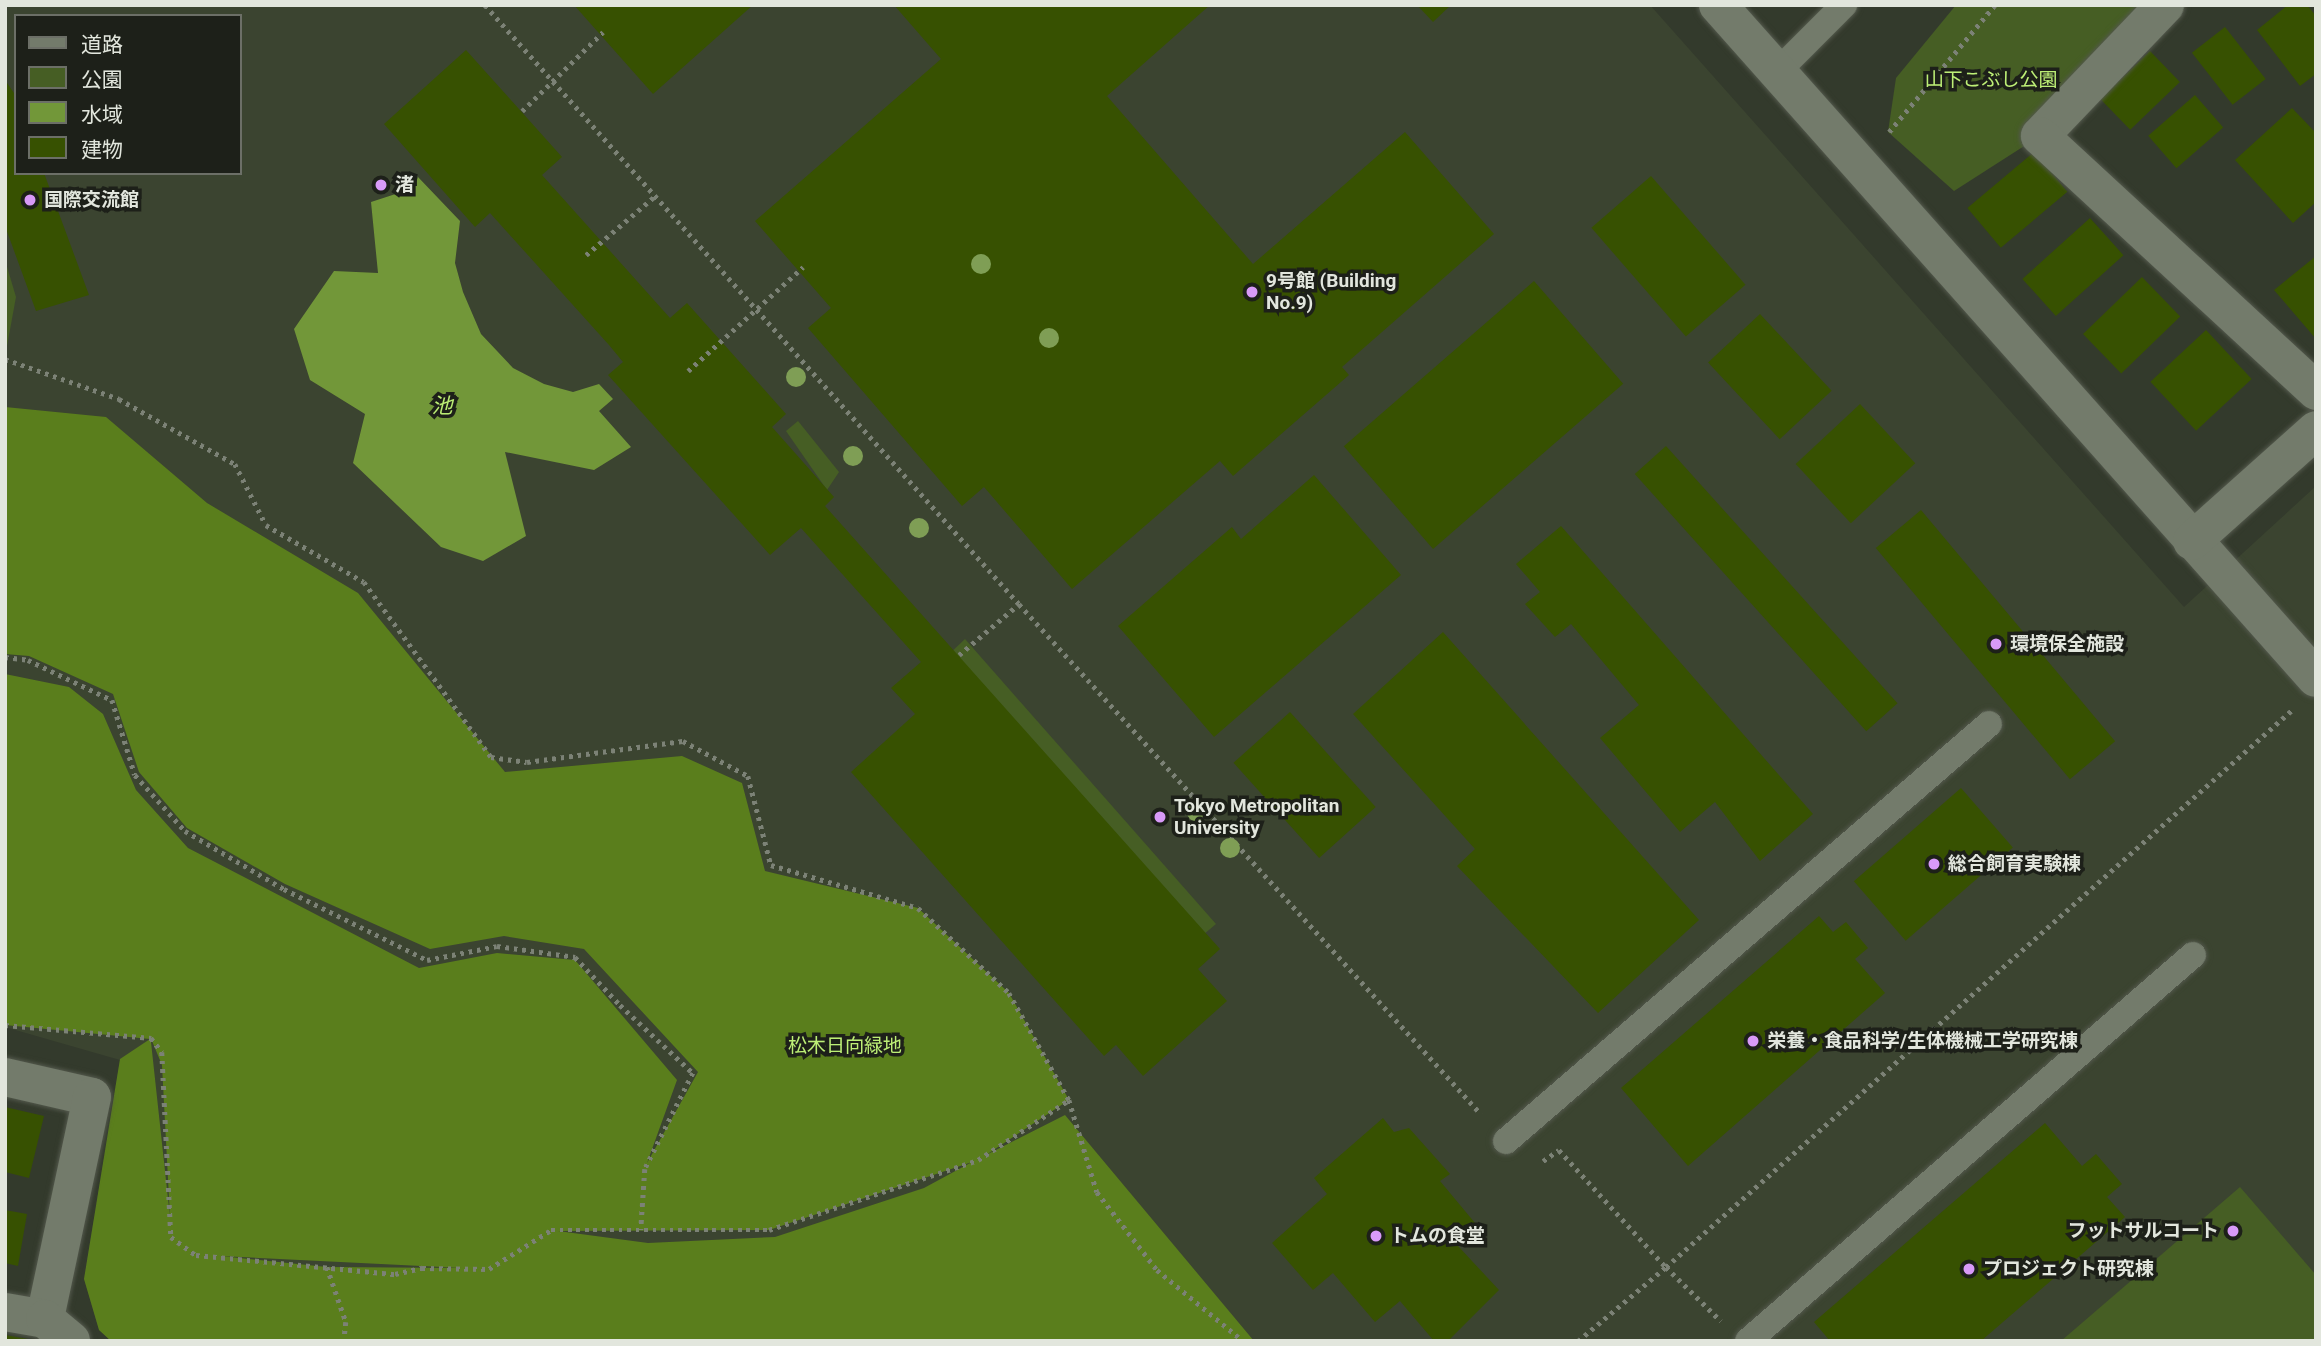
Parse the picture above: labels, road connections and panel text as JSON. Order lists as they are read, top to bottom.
{
  "water": ["池"],
  "parks": ["山下こぶし公園", "松木日向緑地"],
  "places": [
    "渚",
    "国際交流館",
    "9号館 (Building No.9)",
    "環境保全施設",
    "Tokyo Metropolitan University",
    "総合飼育実験棟",
    "栄養・食品科学/生体機械工学研究棟",
    "フットサルコート",
    "トムの食堂",
    "プロジェクト研究棟"
  ],
  "legend": [
    "道路",
    "公園",
    "水域",
    "建物"
  ]
}
